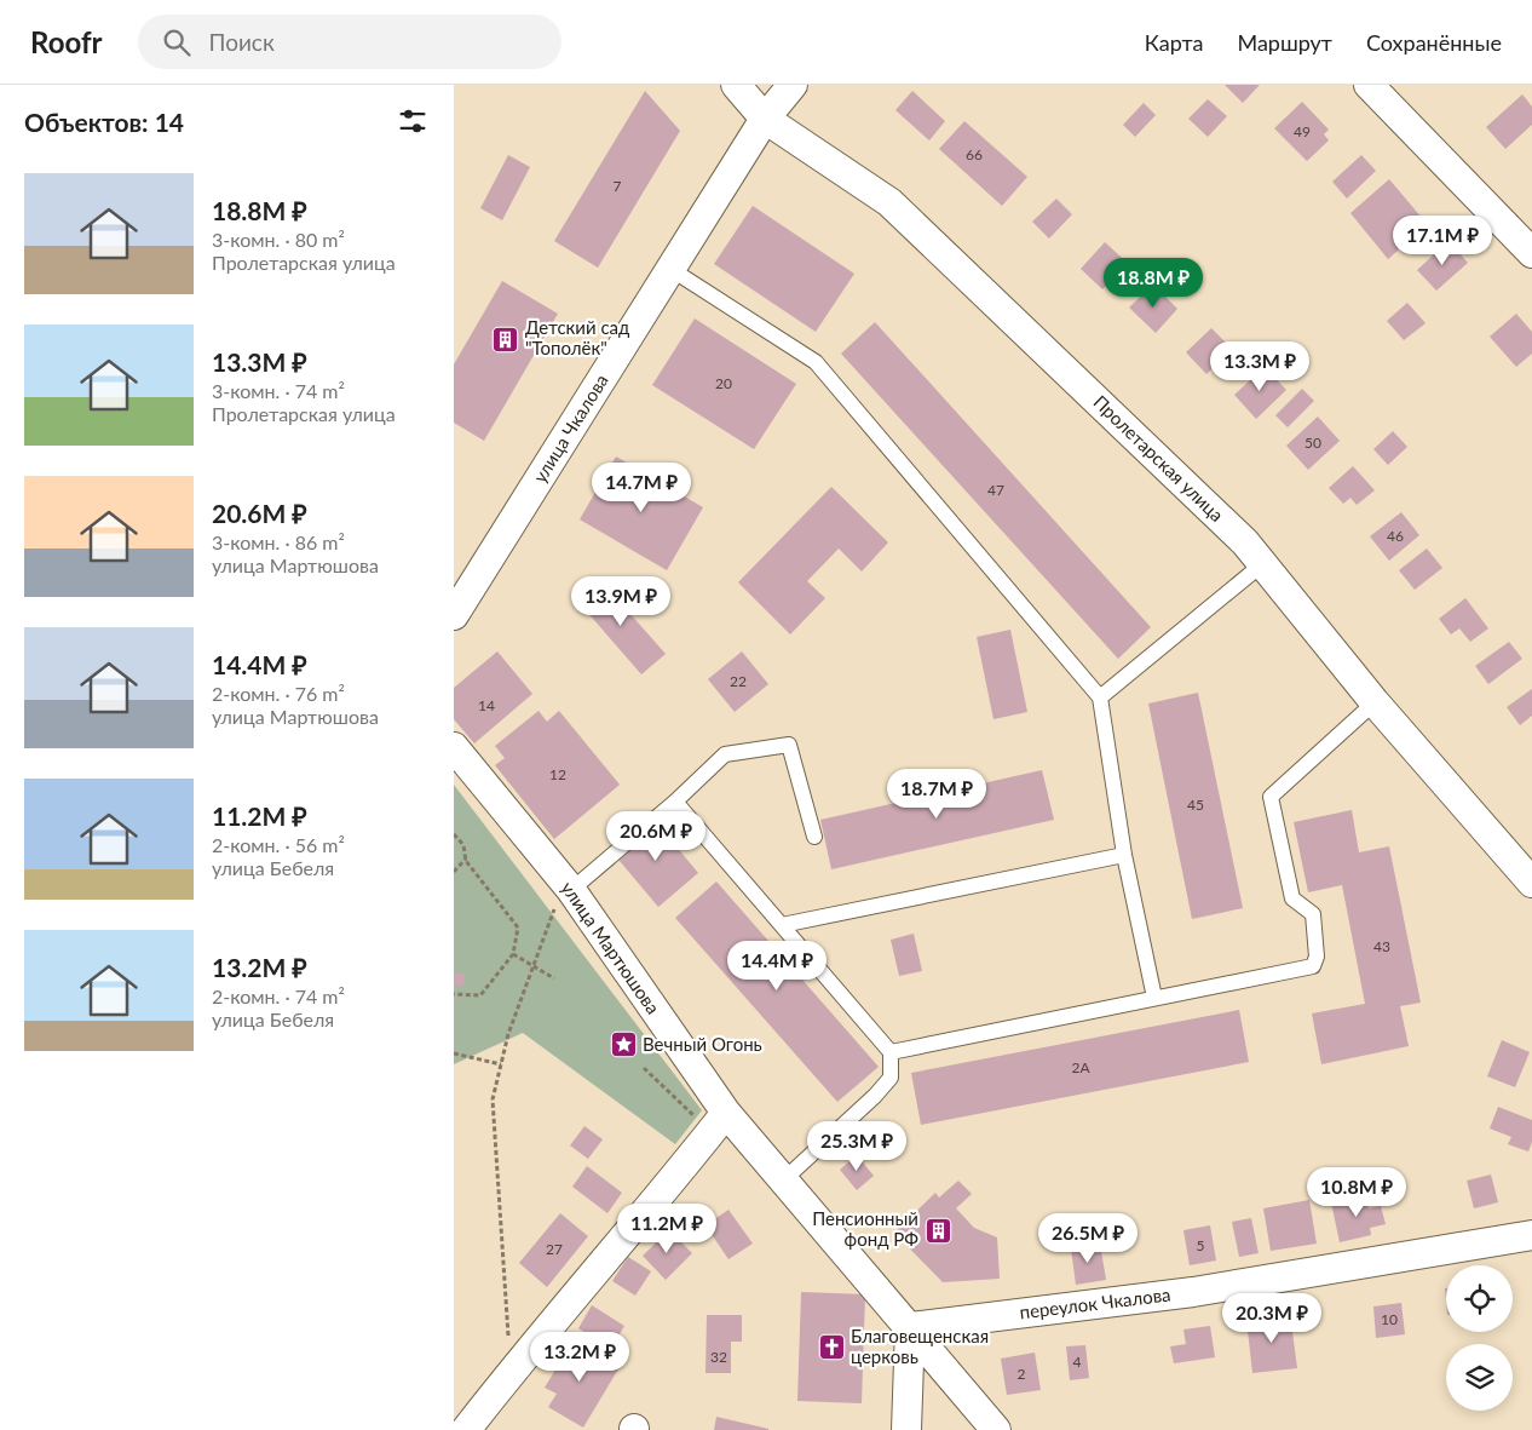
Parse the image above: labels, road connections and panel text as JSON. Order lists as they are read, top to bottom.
{
  "streets": {
    "street": [
      "улица Чкалова",
      "Пролетарская улица",
      "улица Мартюшова",
      "переулок Чкалова"
    ]
  },
  "crossings": [
    ["улица Чкалова", "Пролетарская улица"],
    ["улица Мартюшова", "переулок Чкалова"]
  ],
  "places": {
    "building": ["Детский сад \"Тополёк\"", "Пенсионный фонд РФ"],
    "place": ["Вечный Огонь"],
    "church": ["Благовещенская церковь"]
  },
  "house_numbers": [
    "49",
    "66",
    "7",
    "20",
    "50",
    "47",
    "46",
    "22",
    "14",
    "12",
    "45",
    "43",
    "2А",
    "5",
    "27",
    "10",
    "32",
    "4",
    "2"
  ],
  "page": {
    "header": "Roofr",
    "search": "Поиск",
    "nav": ["Карта", "Маршрут", "Сохранённые"],
    "heading": "Объектов: 14",
    "list": [
      {
        "name": "18.8M ₽",
        "note": "3-комн. · 80 m² · Пролетарская улица"
      },
      {
        "name": "13.3M ₽",
        "note": "3-комн. · 74 m² · Пролетарская улица"
      },
      {
        "name": "20.6M ₽",
        "note": "3-комн. · 86 m² · улица Мартюшова"
      },
      {
        "name": "14.4M ₽",
        "note": "2-комн. · 76 m² · улица Мартюшова"
      },
      {
        "name": "11.2M ₽",
        "note": "2-комн. · 56 m² · улица Бебеля"
      },
      {
        "name": "13.2M ₽",
        "note": "2-комн. · 74 m² · улица Бебеля"
      }
    ],
    "price": [
      "17.1M ₽",
      "18.8M ₽",
      "13.3M ₽",
      "14.7M ₽",
      "13.9M ₽",
      "18.7M ₽",
      "20.6M ₽",
      "14.4M ₽",
      "25.3M ₽",
      "10.8M ₽",
      "11.2M ₽",
      "26.5M ₽",
      "20.3M ₽",
      "13.2M ₽"
    ]
  }
}
